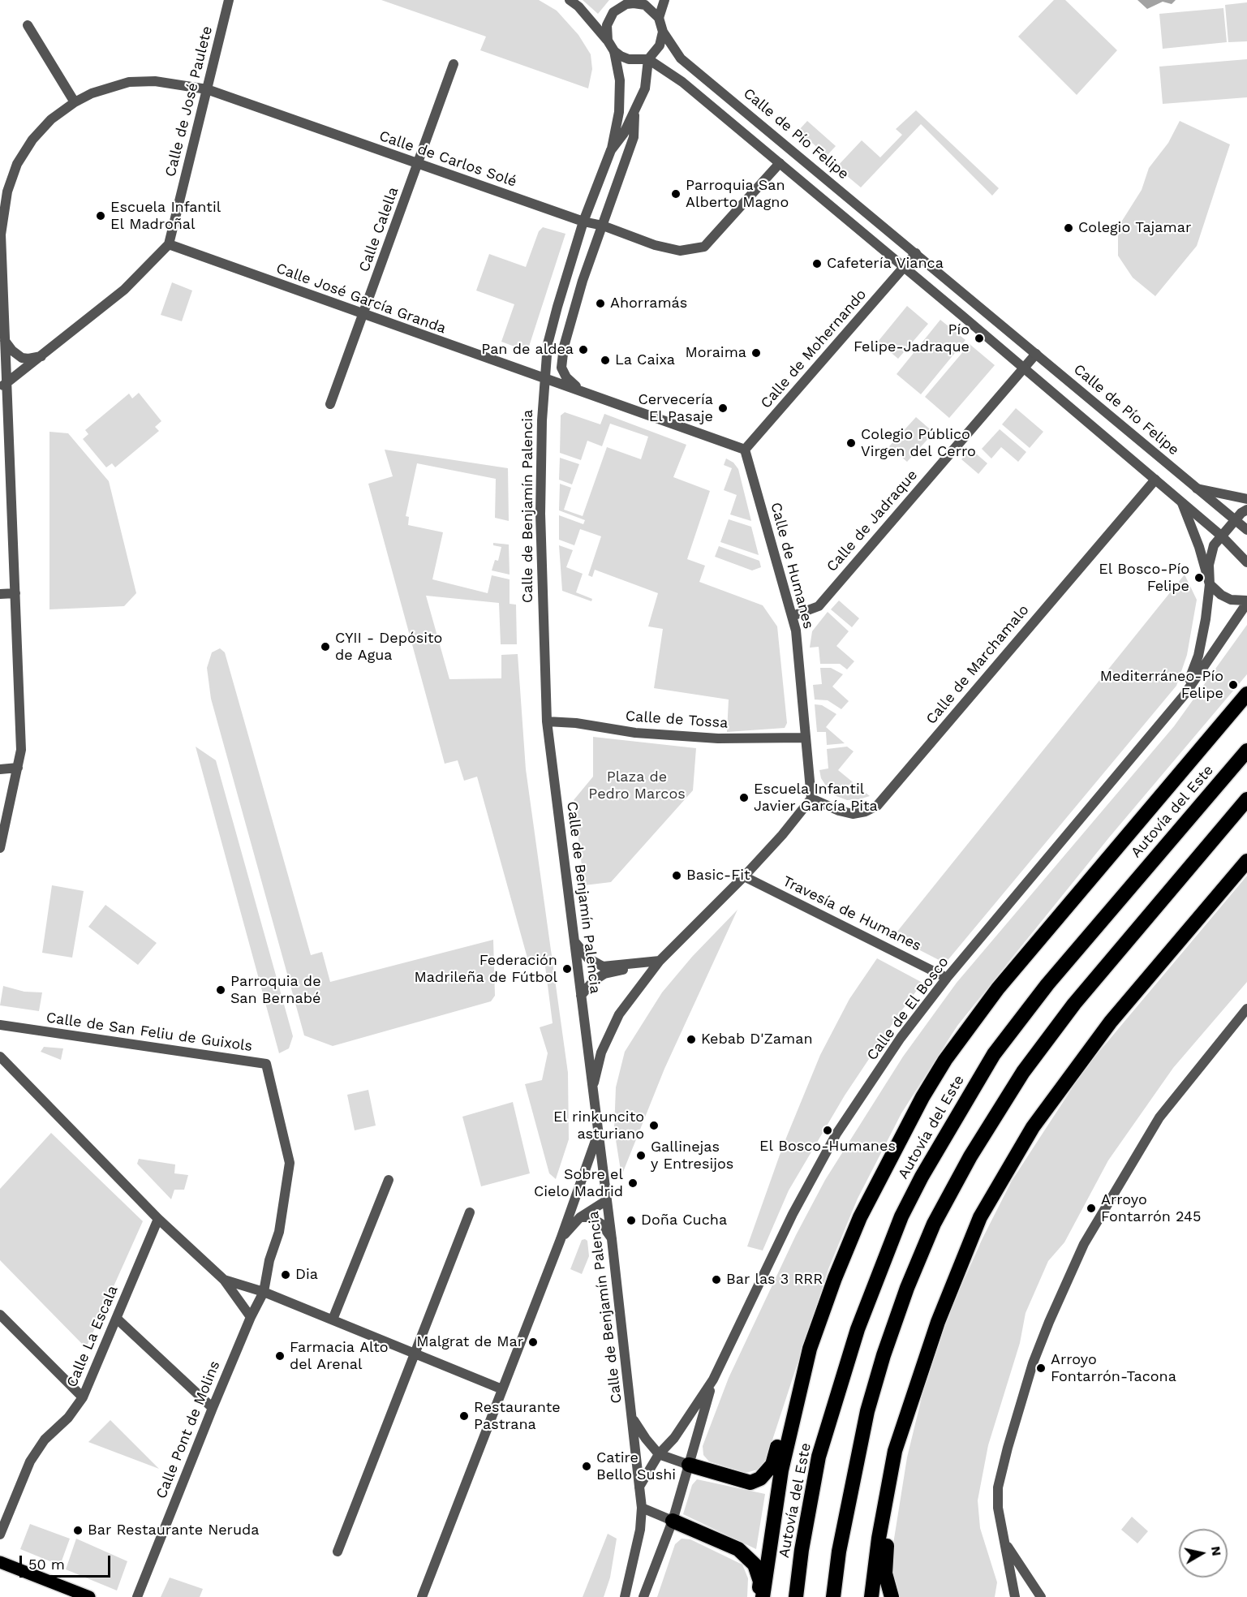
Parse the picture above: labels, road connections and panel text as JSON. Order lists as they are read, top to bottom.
{
  "streets": {
    "highway": ["Autovía del Este"],
    "street": [
      "Calle de José Paulete",
      "Calle de Pío Felipe",
      "Calle de Carlos Solé",
      "Calle Calella",
      "Calle José García Granda",
      "Calle de Mohernando",
      "Calle de Benjamín Palencia",
      "Calle de Jadraque",
      "Calle de Humanes",
      "Calle de Marchamalo",
      "Calle de Tossa",
      "Travesía de Humanes",
      "Calle de El Bosco",
      "Calle de San Feliu de Guixols",
      "Calle La Escala",
      "Calle Pont de Molins"
    ]
  },
  "crossings": [
    ["Calle de José Paulete", "Calle de Carlos Solé"],
    ["Calle de José Paulete", "Calle José García Granda"],
    ["Calle de Pío Felipe", "Calle de Benjamín Palencia"],
    ["Calle de Carlos Solé", "Calle Calella"],
    ["Calle de Carlos Solé", "Calle de Benjamín Palencia"],
    ["Calle Calella", "Calle José García Granda"],
    ["Calle José García Granda", "Calle de Benjamín Palencia"],
    ["Calle de Mohernando", "Calle de Humanes"],
    ["Calle de Benjamín Palencia", "Calle de Tossa"],
    ["Calle de Benjamín Palencia", "Calle de El Bosco"],
    ["Calle de Jadraque", "Calle de Humanes"],
    ["Calle de Humanes", "Calle de Marchamalo"],
    ["Calle de Humanes", "Calle de Tossa"],
    ["Travesía de Humanes", "Calle de El Bosco"],
    ["Calle de San Feliu de Guixols", "Calle Pont de Molins"]
  ],
  "parks": ["Plaza de Pedro Marcos"],
  "places": [
    "Parroquia San Alberto Magno",
    "Escuela Infantil El Madroñal",
    "Colegio Tajamar",
    "Cafetería Vianca",
    "Ahorramás",
    "Pío Felipe-Jadraque",
    "Pan de aldea",
    "Moraima",
    "La Caixa",
    "Cervecería El Pasaje",
    "Colegio Público Virgen del Cerro",
    "El Bosco-Pío Felipe",
    "CYII - Depósito de Agua",
    "Mediterráneo-Pío Felipe",
    "Escuela Infantil Javier García Pita",
    "Basic-Fit",
    "Federación Madrileña de Fútbol",
    "Parroquia de San Bernabé",
    "Kebab D'Zaman",
    "El rinkuncito asturiano",
    "El Bosco-Humanes",
    "Gallinejas y Entresijos",
    "Sobre el Cielo Madrid",
    "Arroyo Fontarrón 245",
    "Doña Cucha",
    "Dia",
    "Bar las 3 RRR",
    "Malgrat de Mar",
    "Farmacia Alto del Arenal",
    "Arroyo Fontarrón-Tacona",
    "Restaurante Pastrana",
    "Catire Bello Sushi",
    "Bar Restaurante Neruda"
  ],
  "scale_bar": "50 m",
  "north": "right"
}
